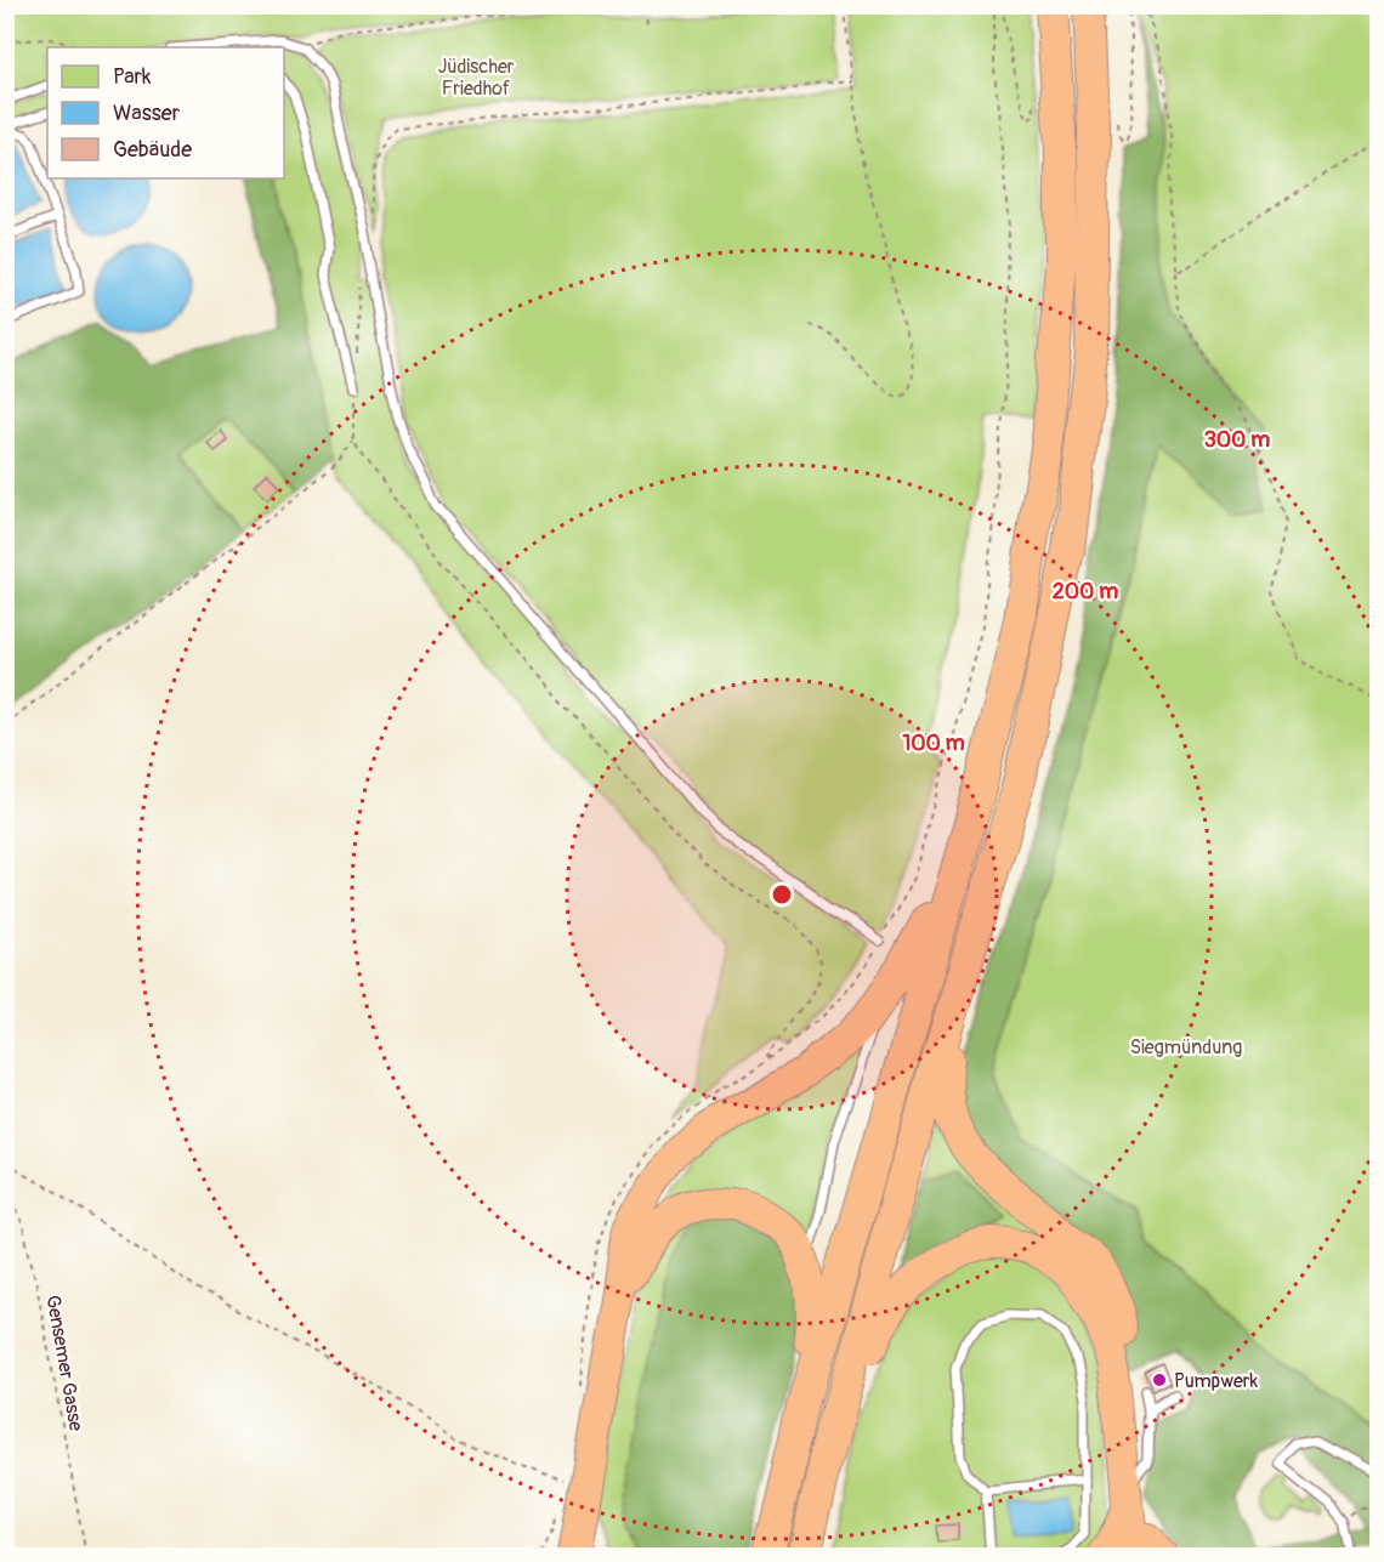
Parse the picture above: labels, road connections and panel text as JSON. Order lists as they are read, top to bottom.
{
  "streets": {
    "path": ["Gensemer Gasse"]
  },
  "parks": ["Jüdischer Friedhof", "Siegmündung"],
  "places": ["Pumpwerk"],
  "legend": ["Park", "Wasser", "Gebäude"],
  "rings": ["300 m", "200 m", "100 m"]
}
